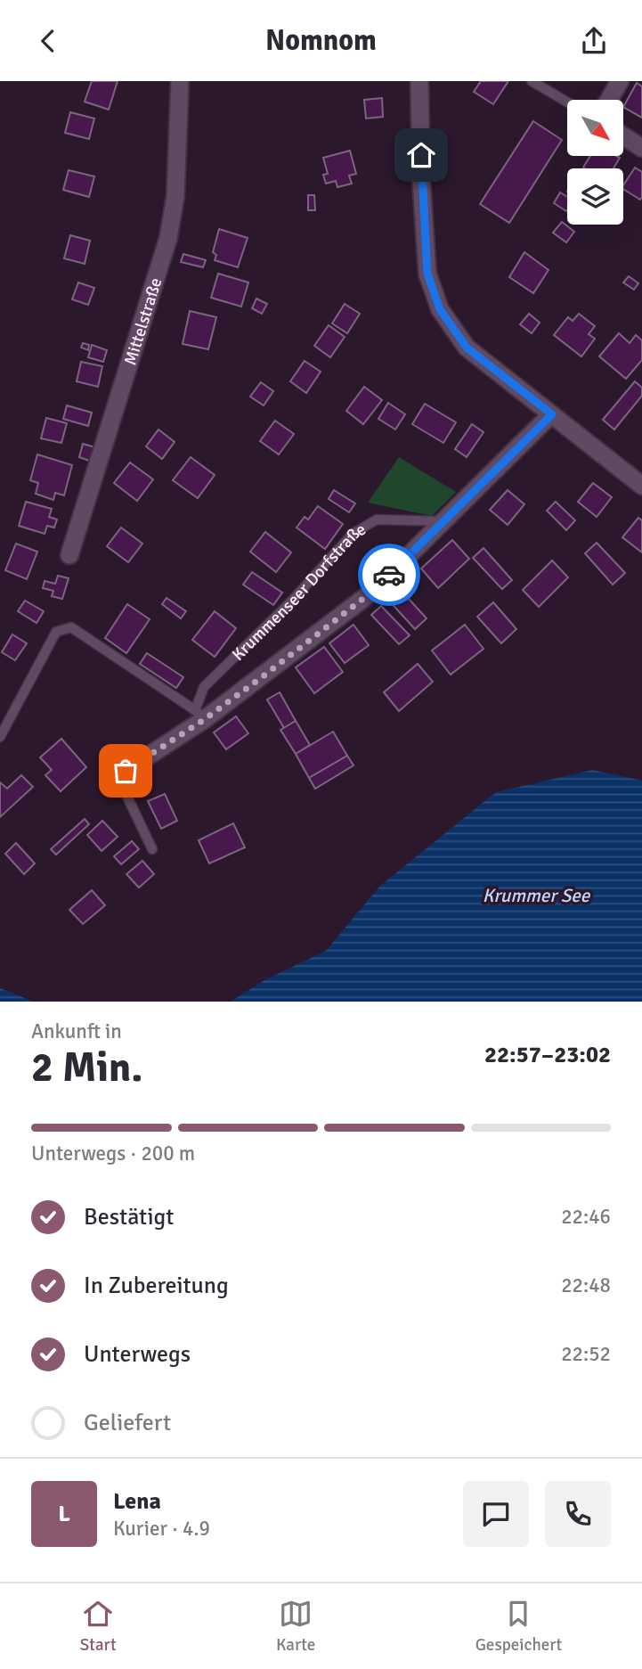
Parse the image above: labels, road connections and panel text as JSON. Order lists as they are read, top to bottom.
{
  "streets": {
    "street": ["Mittelstraße", "Krummenseer Dorfstraße"]
  },
  "water": ["Krummer See"],
  "north": "bottom right",
  "page": {
    "header": "Nomnom",
    "heading": ["2 Min.", "Ankunft in", "22:57–23:02"],
    "panel": ["Lena", "Kurier · 4.9"],
    "bar": "Unterwegs · 200 m",
    "list": [
      ["Bestätigt", "22:46"],
      ["In Zubereitung", "22:48"],
      ["Unterwegs", "22:52"],
      "Geliefert"
    ],
    "round": "L",
    "tabs": ["Start", "Karte", "Gespeichert"]
  }
}
